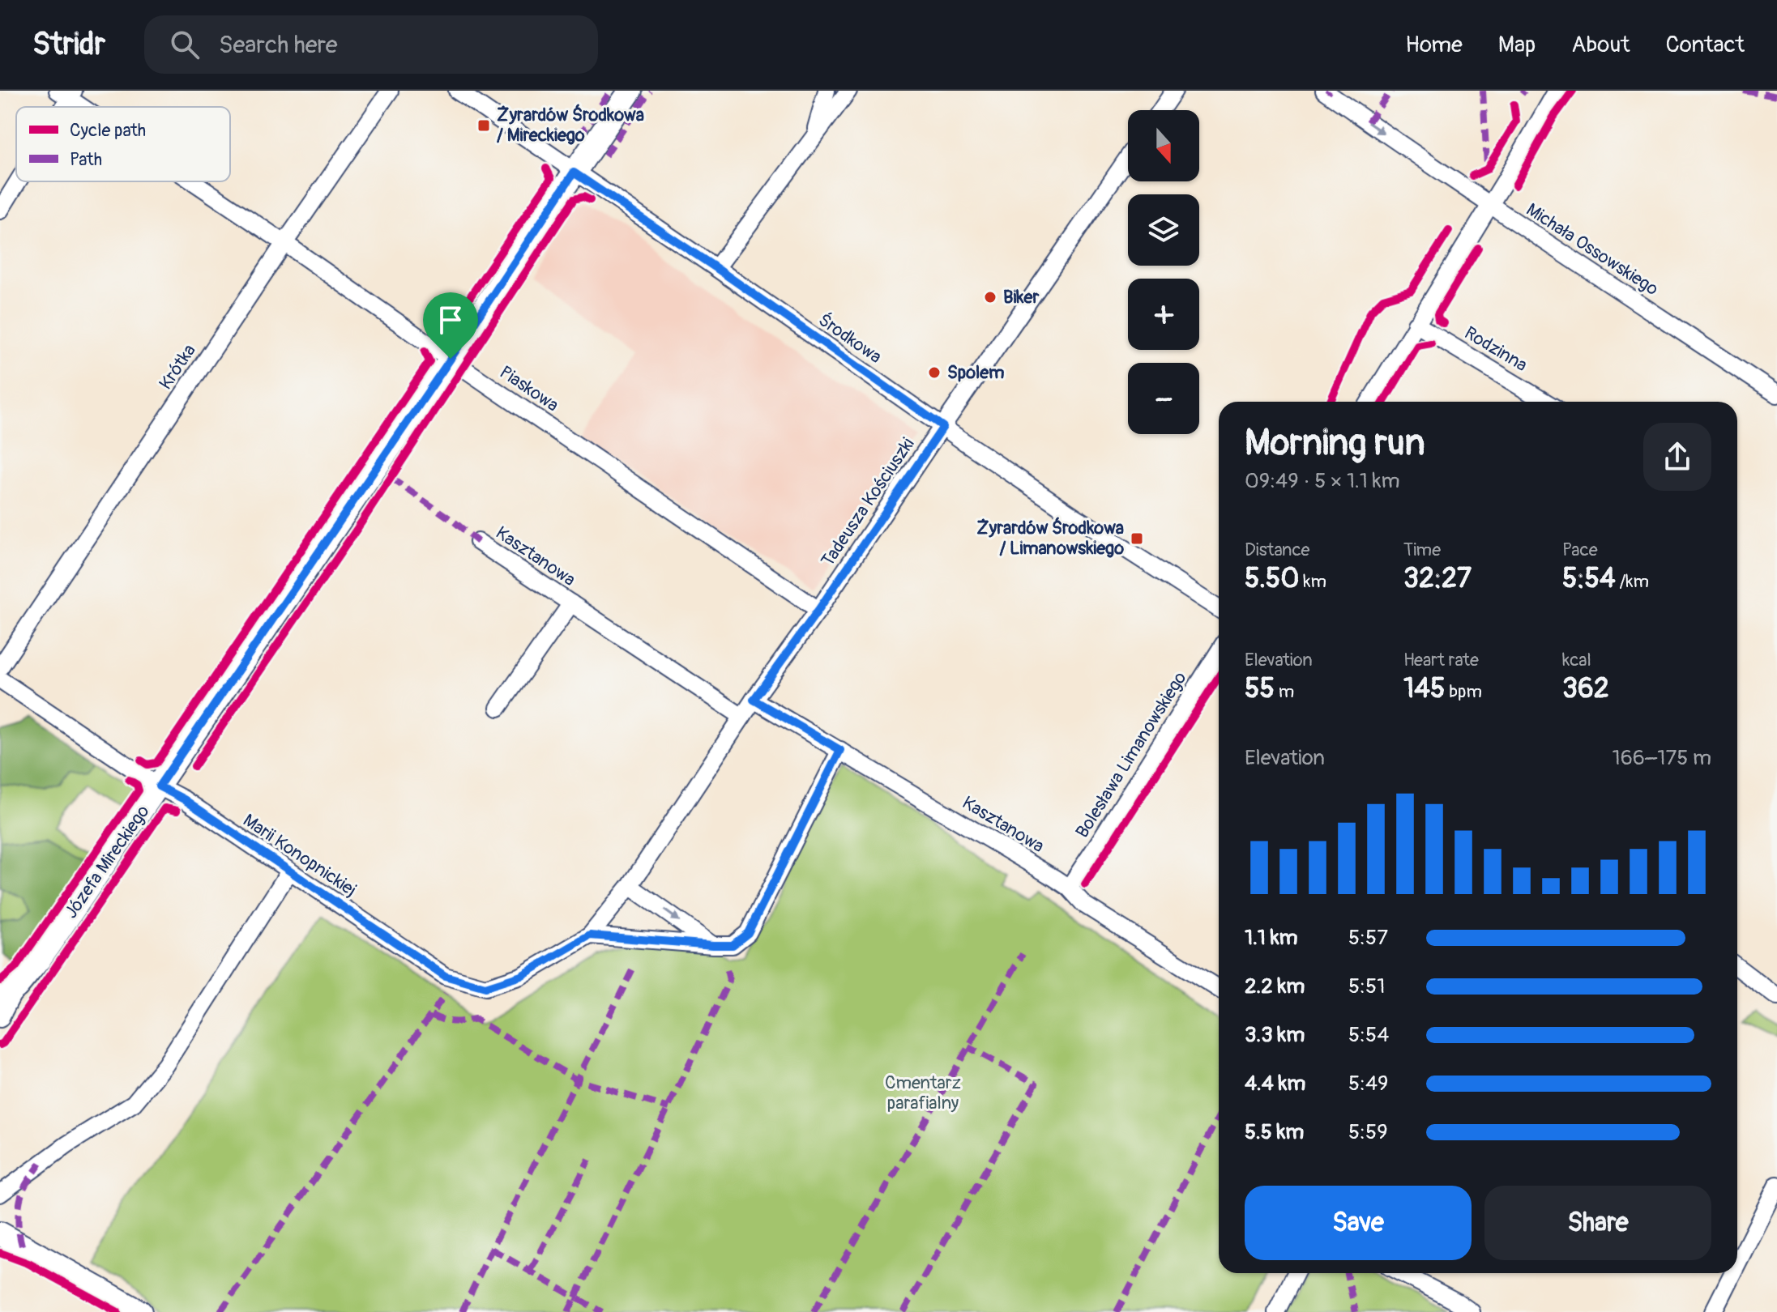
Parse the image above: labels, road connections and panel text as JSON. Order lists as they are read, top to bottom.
{
  "streets": {
    "street": [
      "Michała Ossowskiego",
      "Środkowa",
      "Rodzinna",
      "Krótka",
      "Piaskowa",
      "Tadeusza Kościuszki",
      "Kasztanowa",
      "Bolesława Limanowskiego",
      "Marii Konopnickiej",
      "Józefa Mireckiego"
    ]
  },
  "crossings": [
    ["Środkowa", "Tadeusza Kościuszki"],
    ["Środkowa", "Józefa Mireckiego"],
    ["Krótka", "Piaskowa"],
    ["Piaskowa", "Tadeusza Kościuszki"],
    ["Piaskowa", "Józefa Mireckiego"],
    ["Tadeusza Kościuszki", "Kasztanowa"],
    ["Tadeusza Kościuszki", "Marii Konopnickiej"],
    ["Kasztanowa", "Bolesława Limanowskiego"],
    ["Marii Konopnickiej", "Józefa Mireckiego"]
  ],
  "one_way": ["Michała Ossowskiego"],
  "parks": ["Cmentarz parafialny"],
  "places": {
    "transit": ["Żyrardów Środkowa / Mireckiego", "Żyrardów Środkowa / Limanowskiego"],
    "other": ["Biker", "Spolem"]
  },
  "legend": ["Cycle path", "Path"],
  "north": "bottom",
  "page": {
    "header": "Stridr",
    "search": "Search here",
    "nav": [
      "Home",
      "Map",
      "About",
      "Contact"
    ],
    "map_buttons": ["+", "−"],
    "heading": ["Morning run", "09:49 · 5 × 1.1 km"],
    "stats": [
      ["Distance", "5.50 km"],
      ["Time", "32:27"],
      ["Pace", "5:54 /km"],
      ["Elevation", "55 m"],
      ["Heart rate", "145 bpm"],
      ["kcal", "362"]
    ],
    "chart": ["Elevation", "166–175 m"],
    "list": [
      {
        "name": "1.1 km",
        "note": "5:57"
      },
      {
        "name": "2.2 km",
        "note": "5:51"
      },
      {
        "name": "3.3 km",
        "note": "5:54"
      },
      {
        "name": "4.4 km",
        "note": "5:49"
      },
      {
        "name": "5.5 km",
        "note": "5:59"
      }
    ],
    "buttons": ["Save", "Share"]
  }
}
